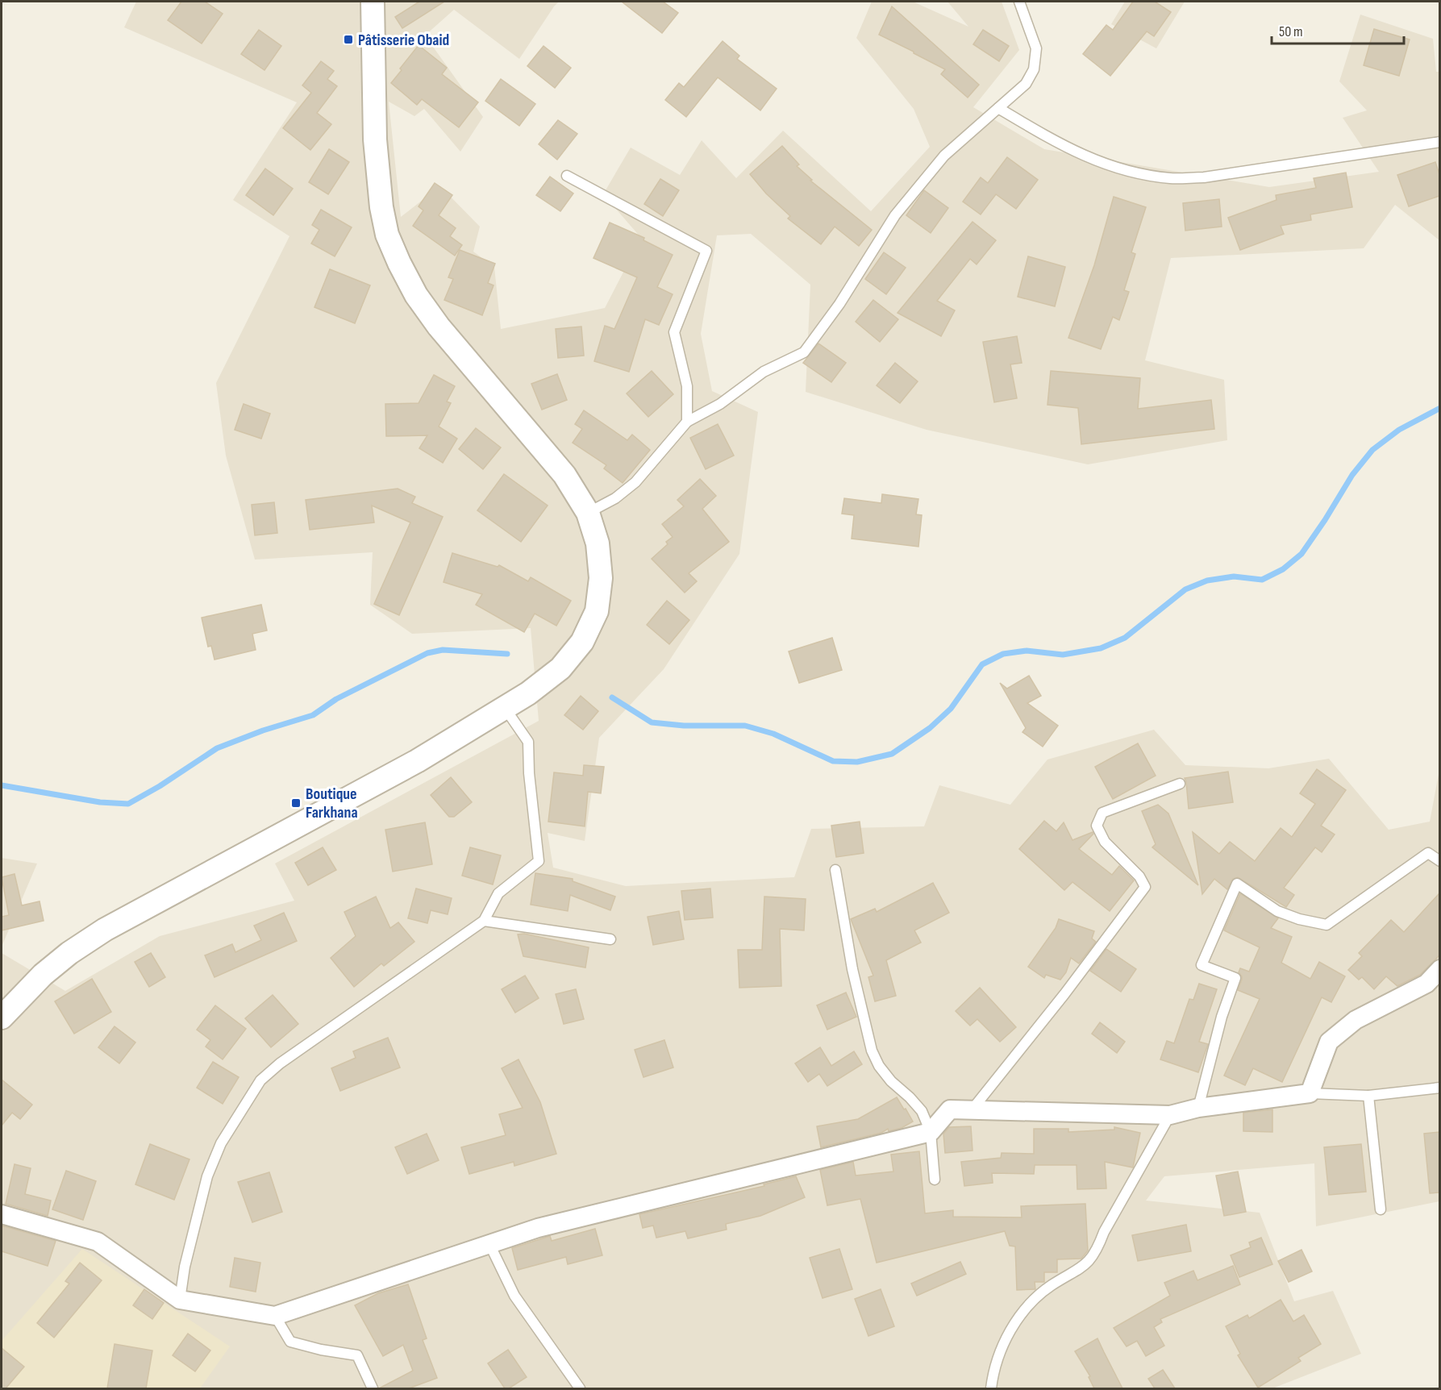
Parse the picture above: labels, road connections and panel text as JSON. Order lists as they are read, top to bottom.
{
  "places": {
    "transit": ["Pâtisserie Obaid", "Boutique Farkhana"]
  },
  "scale_bar": "50 m"
}
